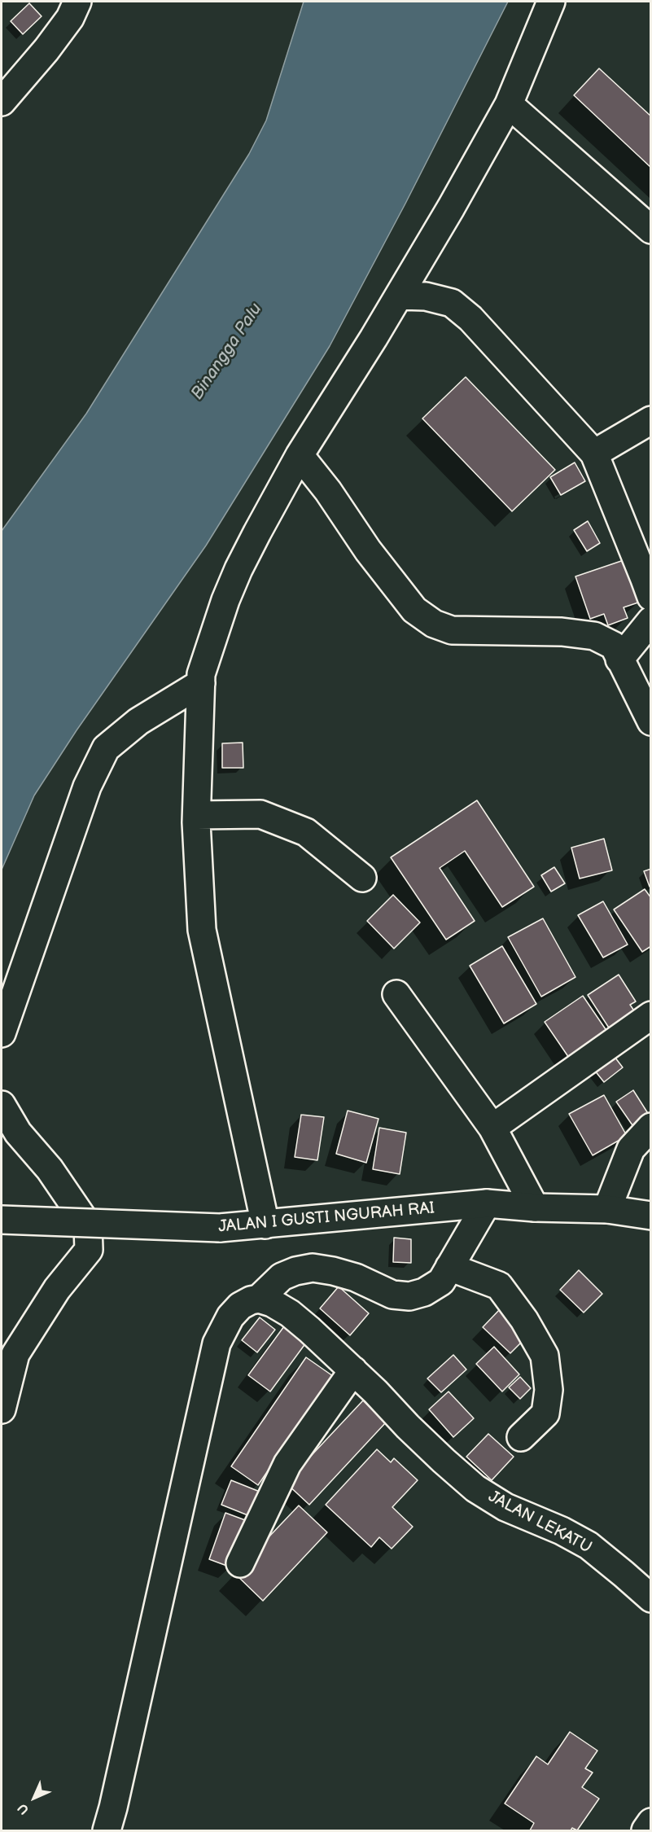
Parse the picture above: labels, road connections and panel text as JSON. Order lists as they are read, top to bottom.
{
  "streets": {
    "street": ["JALAN I GUSTI NGURAH RAI", "JALAN LEKATU"]
  },
  "water": ["Binangga Palu"],
  "north": "bottom left"
}
